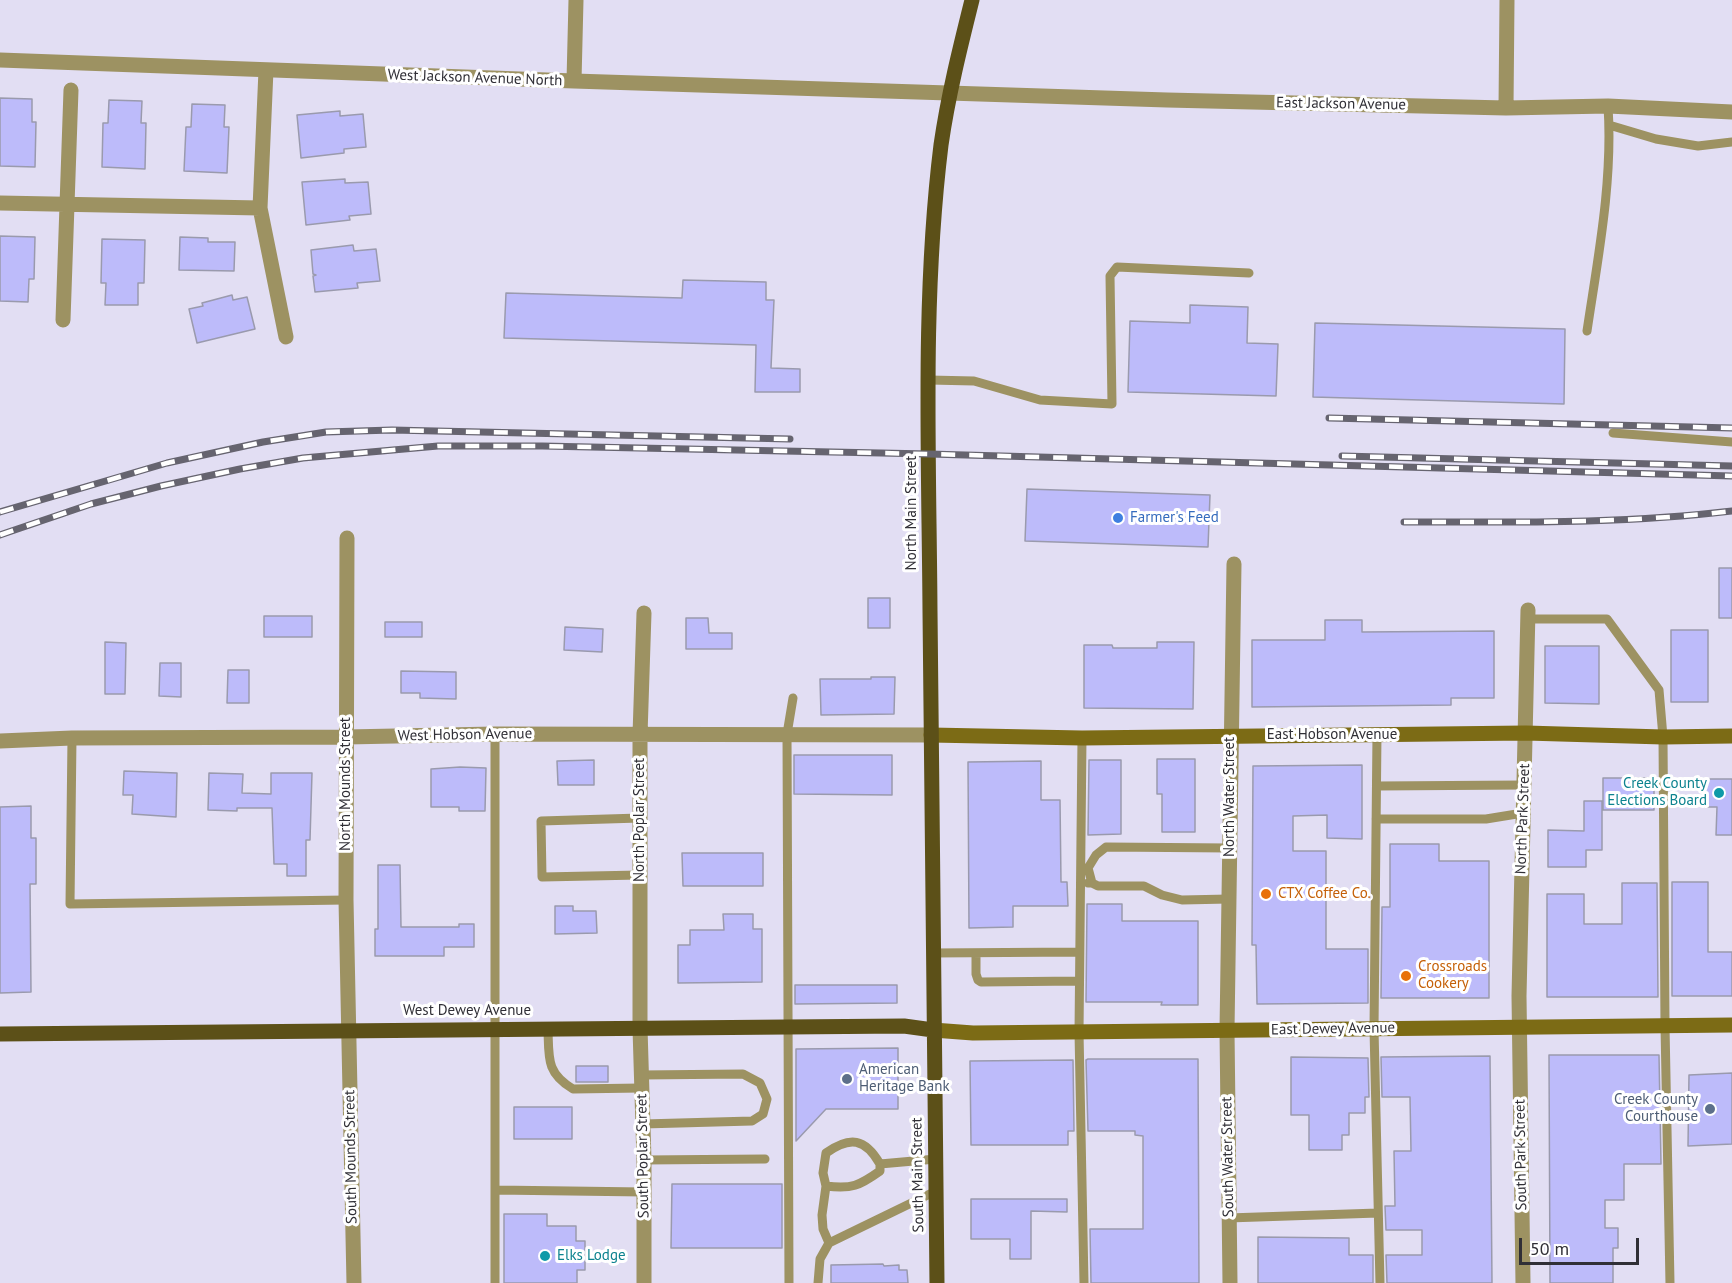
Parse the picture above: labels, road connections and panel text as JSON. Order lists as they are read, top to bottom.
{
  "streets": {
    "main road": ["North Main Street", "West Dewey Avenue", "South Main Street"],
    "street": [
      "West Jackson Avenue North",
      "East Jackson Avenue",
      "West Hobson Avenue",
      "East Hobson Avenue",
      "North Mounds Street",
      "North Water Street",
      "North Park Street",
      "North Poplar Street",
      "East Dewey Avenue",
      "South Park Street",
      "South Poplar Street",
      "South Mounds Street",
      "South Water Street"
    ]
  },
  "crossings": [
    ["West Jackson Avenue North", "East Jackson Avenue"],
    ["West Jackson Avenue North", "North Main Street"],
    ["East Jackson Avenue", "North Main Street"],
    ["North Main Street", "West Hobson Avenue"],
    ["North Main Street", "East Hobson Avenue"],
    ["North Main Street", "West Dewey Avenue"],
    ["North Main Street", "East Dewey Avenue"],
    ["North Main Street", "South Main Street"],
    ["West Hobson Avenue", "East Hobson Avenue"],
    ["West Hobson Avenue", "North Mounds Street"],
    ["West Hobson Avenue", "North Poplar Street"],
    ["East Hobson Avenue", "North Water Street"],
    ["East Hobson Avenue", "North Park Street"],
    ["North Mounds Street", "West Dewey Avenue"],
    ["North Mounds Street", "South Mounds Street"],
    ["North Water Street", "East Dewey Avenue"],
    ["North Water Street", "South Water Street"],
    ["North Park Street", "East Dewey Avenue"],
    ["North Park Street", "South Park Street"],
    ["North Poplar Street", "West Dewey Avenue"],
    ["North Poplar Street", "South Poplar Street"],
    ["West Dewey Avenue", "East Dewey Avenue"],
    ["West Dewey Avenue", "South Poplar Street"],
    ["West Dewey Avenue", "South Mounds Street"],
    ["West Dewey Avenue", "South Main Street"],
    ["East Dewey Avenue", "South Park Street"],
    ["East Dewey Avenue", "South Water Street"],
    ["East Dewey Avenue", "South Main Street"]
  ],
  "places": [
    "Farmer's Feed",
    "Creek County Elections Board",
    "CTX Coffee Co.",
    "Crossroads Cookery",
    "American Heritage Bank",
    "Creek County Courthouse",
    "Elks Lodge"
  ],
  "scale_bar": "50 m"
}
